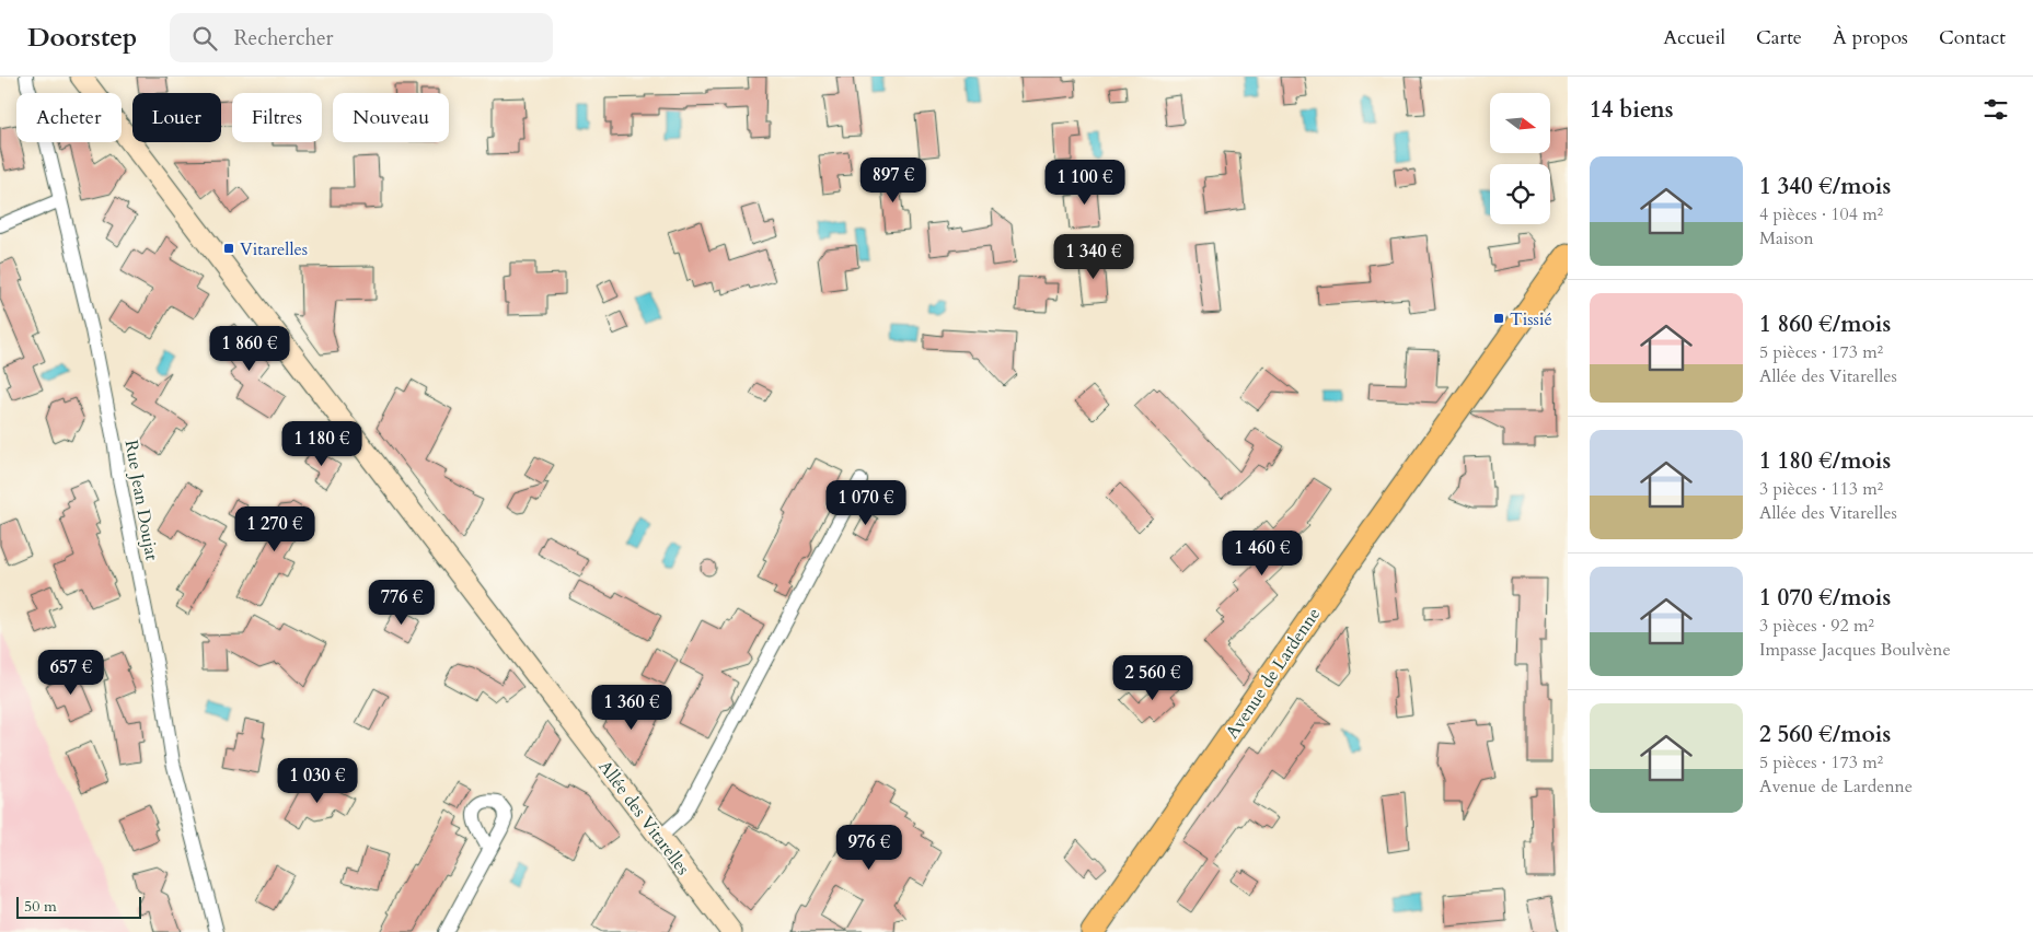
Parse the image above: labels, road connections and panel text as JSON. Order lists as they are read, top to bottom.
{
  "streets": {
    "main road": ["Avenue de Lardenne", "Allée des Vitarelles"],
    "street": ["Rue Jean Doujat"]
  },
  "places": {
    "transit": ["Vitarelles", "Tissié"]
  },
  "scale_bar": "50 m",
  "north": "right",
  "page": {
    "header": "Doorstep",
    "search": "Rechercher",
    "nav": [
      "Accueil",
      "Carte",
      "À propos",
      "Contact"
    ],
    "heading": "14 biens",
    "chip": [
      "Acheter",
      "Louer",
      "Filtres",
      "Nouveau"
    ],
    "list": [
      {
        "name": "1 340 €/mois",
        "note": "4 pièces · 104 m² · Maison"
      },
      {
        "name": "1 860 €/mois",
        "note": "5 pièces · 173 m² · Allée des Vitarelles"
      },
      {
        "name": "1 180 €/mois",
        "note": "3 pièces · 113 m² · Allée des Vitarelles"
      },
      {
        "name": "1 070 €/mois",
        "note": "3 pièces · 92 m² · Impasse Jacques Boulvène"
      },
      {
        "name": "2 560 €/mois",
        "note": "5 pièces · 173 m² · Avenue de Lardenne"
      }
    ],
    "price": [
      "897 €",
      "1 100 €",
      "1 340 €",
      "1 860 €",
      "1 180 €",
      "1 070 €",
      "1 270 €",
      "1 460 €",
      "776 €",
      "657 €",
      "2 560 €",
      "1 360 €",
      "1 030 €",
      "976 €"
    ],
    "scale": "50 m"
  }
}
